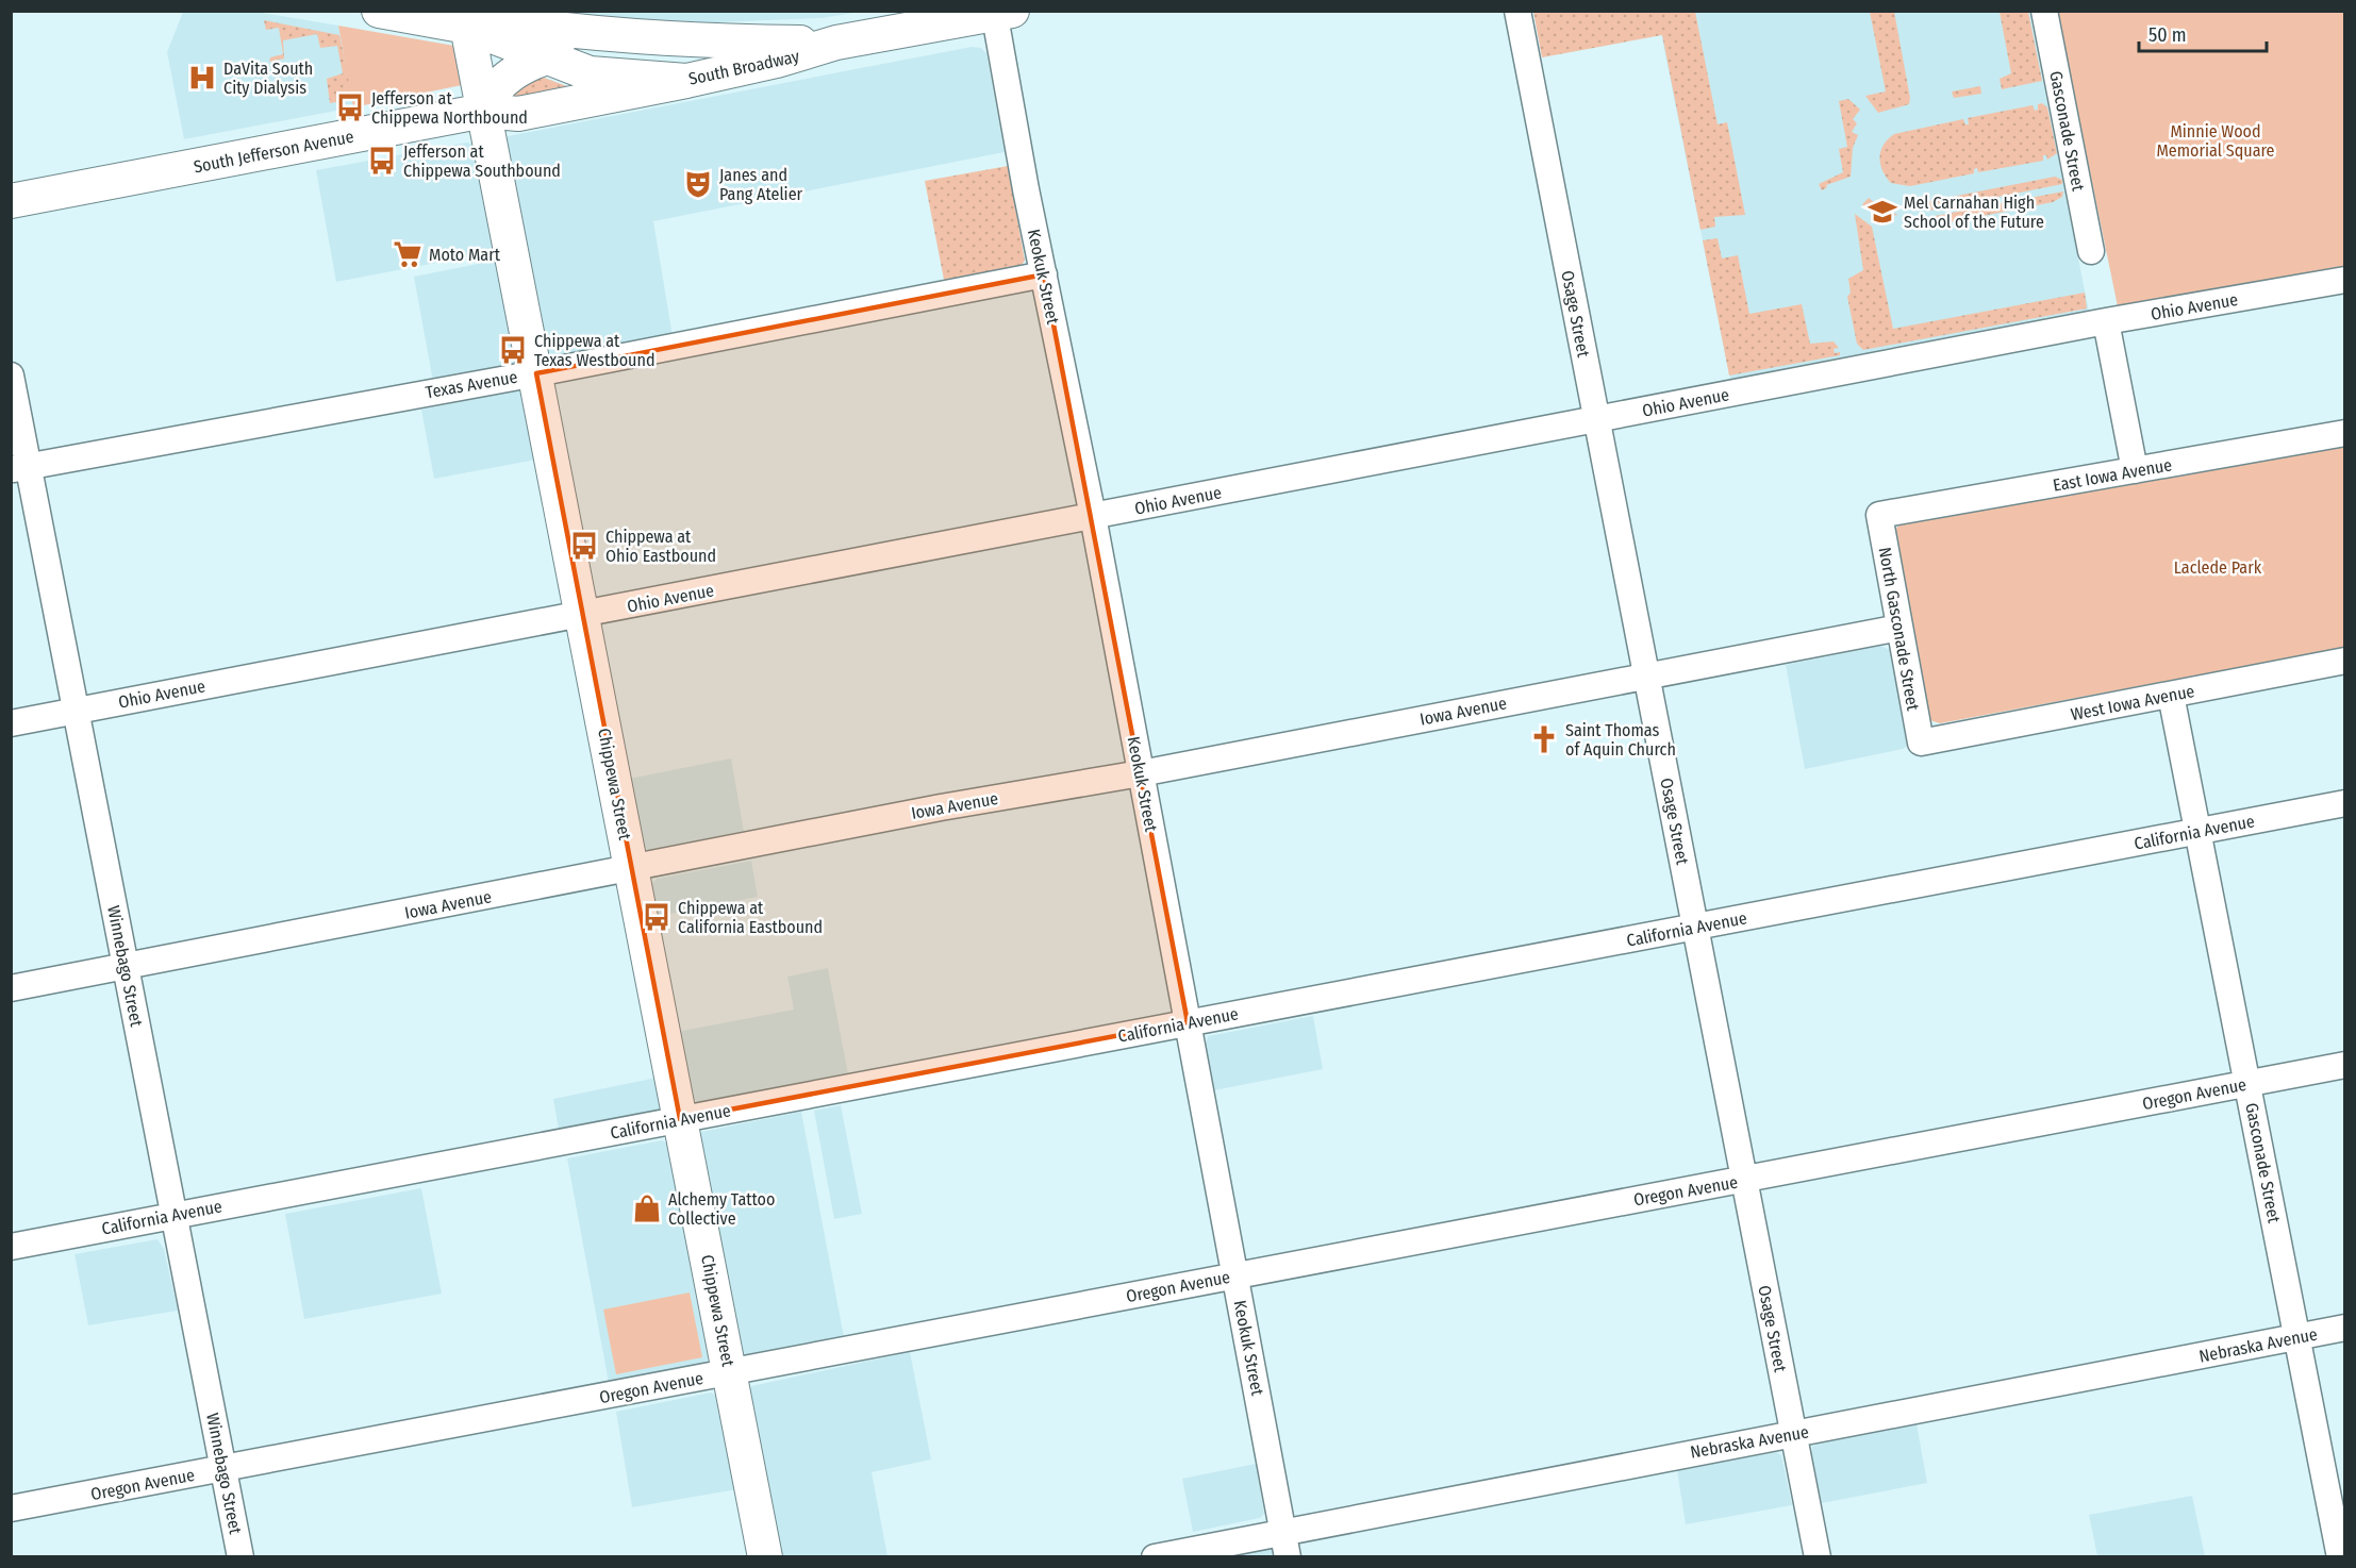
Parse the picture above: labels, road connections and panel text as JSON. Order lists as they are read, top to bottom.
{
  "streets": {
    "main road": ["South Broadway", "South Jefferson Avenue", "Chippewa Street"],
    "street": [
      "Gasconade Street",
      "Keokuk Street",
      "Ohio Avenue",
      "Osage Street",
      "Texas Avenue",
      "East Iowa Avenue",
      "North Gasconade Street",
      "West Iowa Avenue",
      "Iowa Avenue",
      "California Avenue",
      "Winnebago Street",
      "Oregon Avenue",
      "Nebraska Avenue"
    ]
  },
  "crossings": [
    ["South Broadway", "South Jefferson Avenue"],
    ["South Broadway", "Keokuk Street"],
    ["South Broadway", "Chippewa Street"],
    ["Gasconade Street", "West Iowa Avenue"],
    ["Gasconade Street", "California Avenue"],
    ["Gasconade Street", "Oregon Avenue"],
    ["Gasconade Street", "Nebraska Avenue"],
    ["South Jefferson Avenue", "Chippewa Street"],
    ["Keokuk Street", "Ohio Avenue"],
    ["Keokuk Street", "Texas Avenue"],
    ["Keokuk Street", "Iowa Avenue"],
    ["Keokuk Street", "California Avenue"],
    ["Keokuk Street", "Oregon Avenue"],
    ["Keokuk Street", "Nebraska Avenue"],
    ["Ohio Avenue", "Osage Street"],
    ["Ohio Avenue", "Chippewa Street"],
    ["Ohio Avenue", "Winnebago Street"],
    ["Osage Street", "Iowa Avenue"],
    ["Osage Street", "California Avenue"],
    ["Osage Street", "Oregon Avenue"],
    ["Osage Street", "Nebraska Avenue"],
    ["Texas Avenue", "Chippewa Street"],
    ["Texas Avenue", "Winnebago Street"],
    ["East Iowa Avenue", "North Gasconade Street"],
    ["North Gasconade Street", "West Iowa Avenue"],
    ["North Gasconade Street", "Iowa Avenue"],
    ["Iowa Avenue", "Chippewa Street"],
    ["Iowa Avenue", "Winnebago Street"],
    ["Chippewa Street", "California Avenue"],
    ["Chippewa Street", "Oregon Avenue"],
    ["California Avenue", "Winnebago Street"],
    ["Winnebago Street", "Oregon Avenue"]
  ],
  "parks": ["Minnie Wood Memorial Square", "Laclede Park"],
  "places": {
    "hospital": ["DaVita South City Dialysis"],
    "bus stop": [
      "Jefferson at Chippewa Northbound",
      "Jefferson at Chippewa Southbound",
      "Chippewa at Texas Westbound",
      "Chippewa at Ohio Eastbound",
      "Chippewa at California Eastbound"
    ],
    "theatre": ["Janes and Pang Atelier"],
    "school or university": ["Mel Carnahan High School of the Future"],
    "supermarket": ["Moto Mart"],
    "church": ["Saint Thomas of Aquin Church"],
    "shop": ["Alchemy Tattoo Collective"]
  },
  "scale_bar": "50 m"
}
